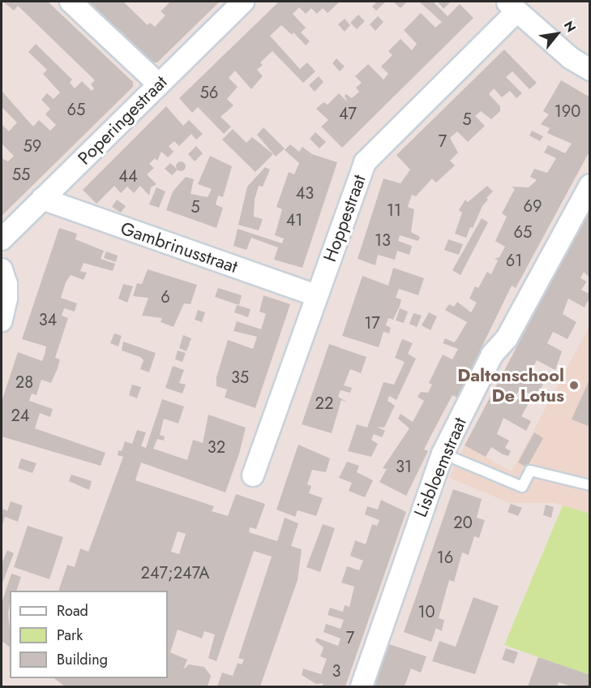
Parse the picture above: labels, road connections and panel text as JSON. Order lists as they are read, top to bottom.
{
  "streets": {
    "street": [
      "Poperingestraat",
      "Hoppestraat",
      "Gambrinusstraat",
      "Lisbloemstraat"
    ]
  },
  "crossings": [
    ["Poperingestraat", "Gambrinusstraat"],
    ["Hoppestraat", "Gambrinusstraat"]
  ],
  "places": ["Daltonschool De Lotus"],
  "house_numbers": [
    "56",
    "65",
    "190",
    "47",
    "5",
    "7",
    "59",
    "55",
    "44",
    "43",
    "69",
    "5",
    "11",
    "41",
    "65",
    "13",
    "61",
    "6",
    "34",
    "17",
    "35",
    "28",
    "22",
    "24",
    "32",
    "31",
    "20",
    "16",
    "247;247A",
    "10",
    "7",
    "3"
  ],
  "legend": ["Road", "Park", "Building"],
  "north": "top right"
}
